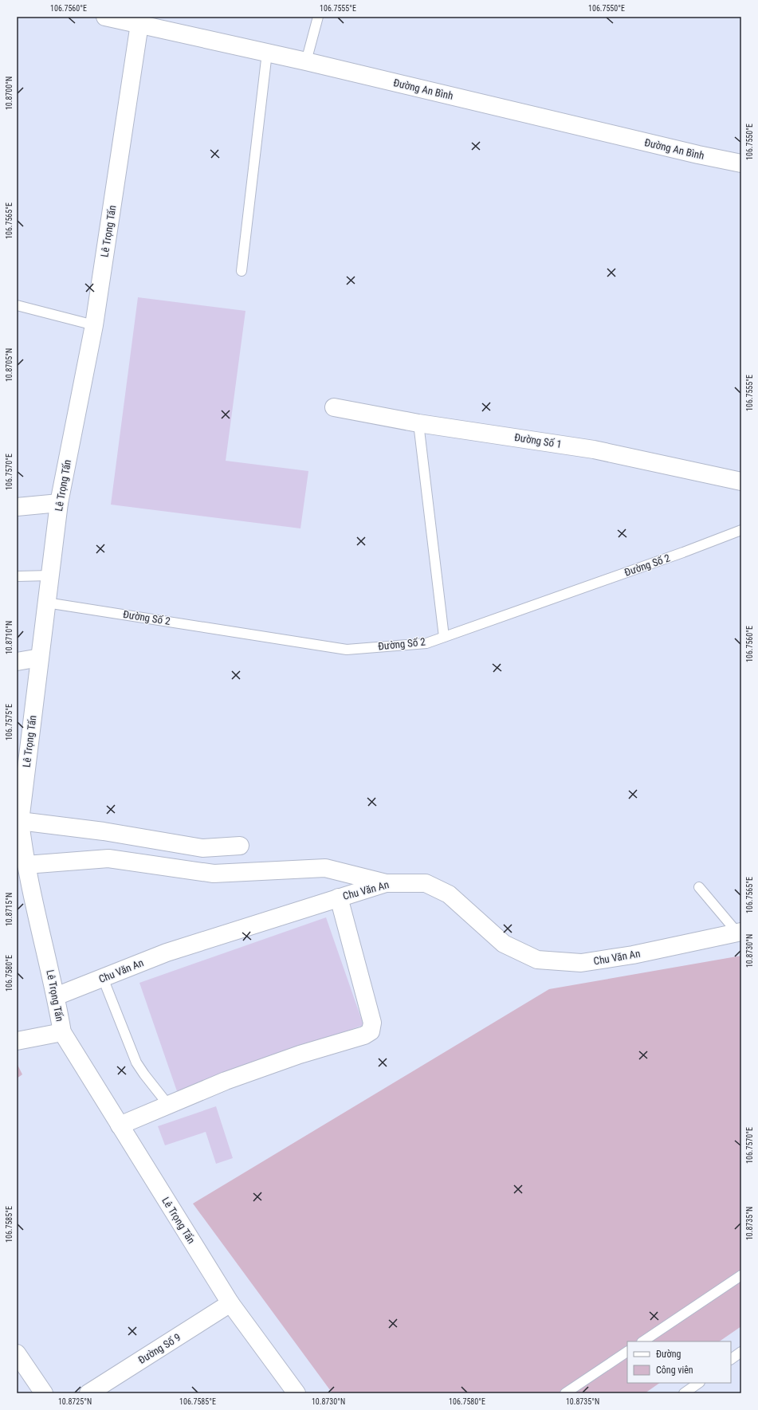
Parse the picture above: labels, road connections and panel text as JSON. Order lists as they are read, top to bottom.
{
  "streets": {
    "street": [
      "Đường An Bình",
      "Lê Trọng Tấn",
      "Đường Số 1",
      "Chu Văn An",
      "Đường Số 9"
    ],
    "lane": ["Đường Số 2"]
  },
  "crossings": [
    ["Đường An Bình", "Lê Trọng Tấn"],
    ["Lê Trọng Tấn", "Đường Số 2"],
    ["Lê Trọng Tấn", "Chu Văn An"],
    ["Lê Trọng Tấn", "Đường Số 9"]
  ],
  "legend": ["Đường", "Công viên"],
  "coordinates": [
    "106.7560°E",
    "106.7555°E",
    "106.7550°E",
    "10.8700°N",
    "106.7565°E",
    "10.8705°N",
    "106.7570°E",
    "10.8710°N",
    "106.7575°E",
    "10.8715°N",
    "10.8730°N",
    "106.7580°E",
    "10.8735°N",
    "106.7585°E",
    "10.8725°N"
  ]
}
